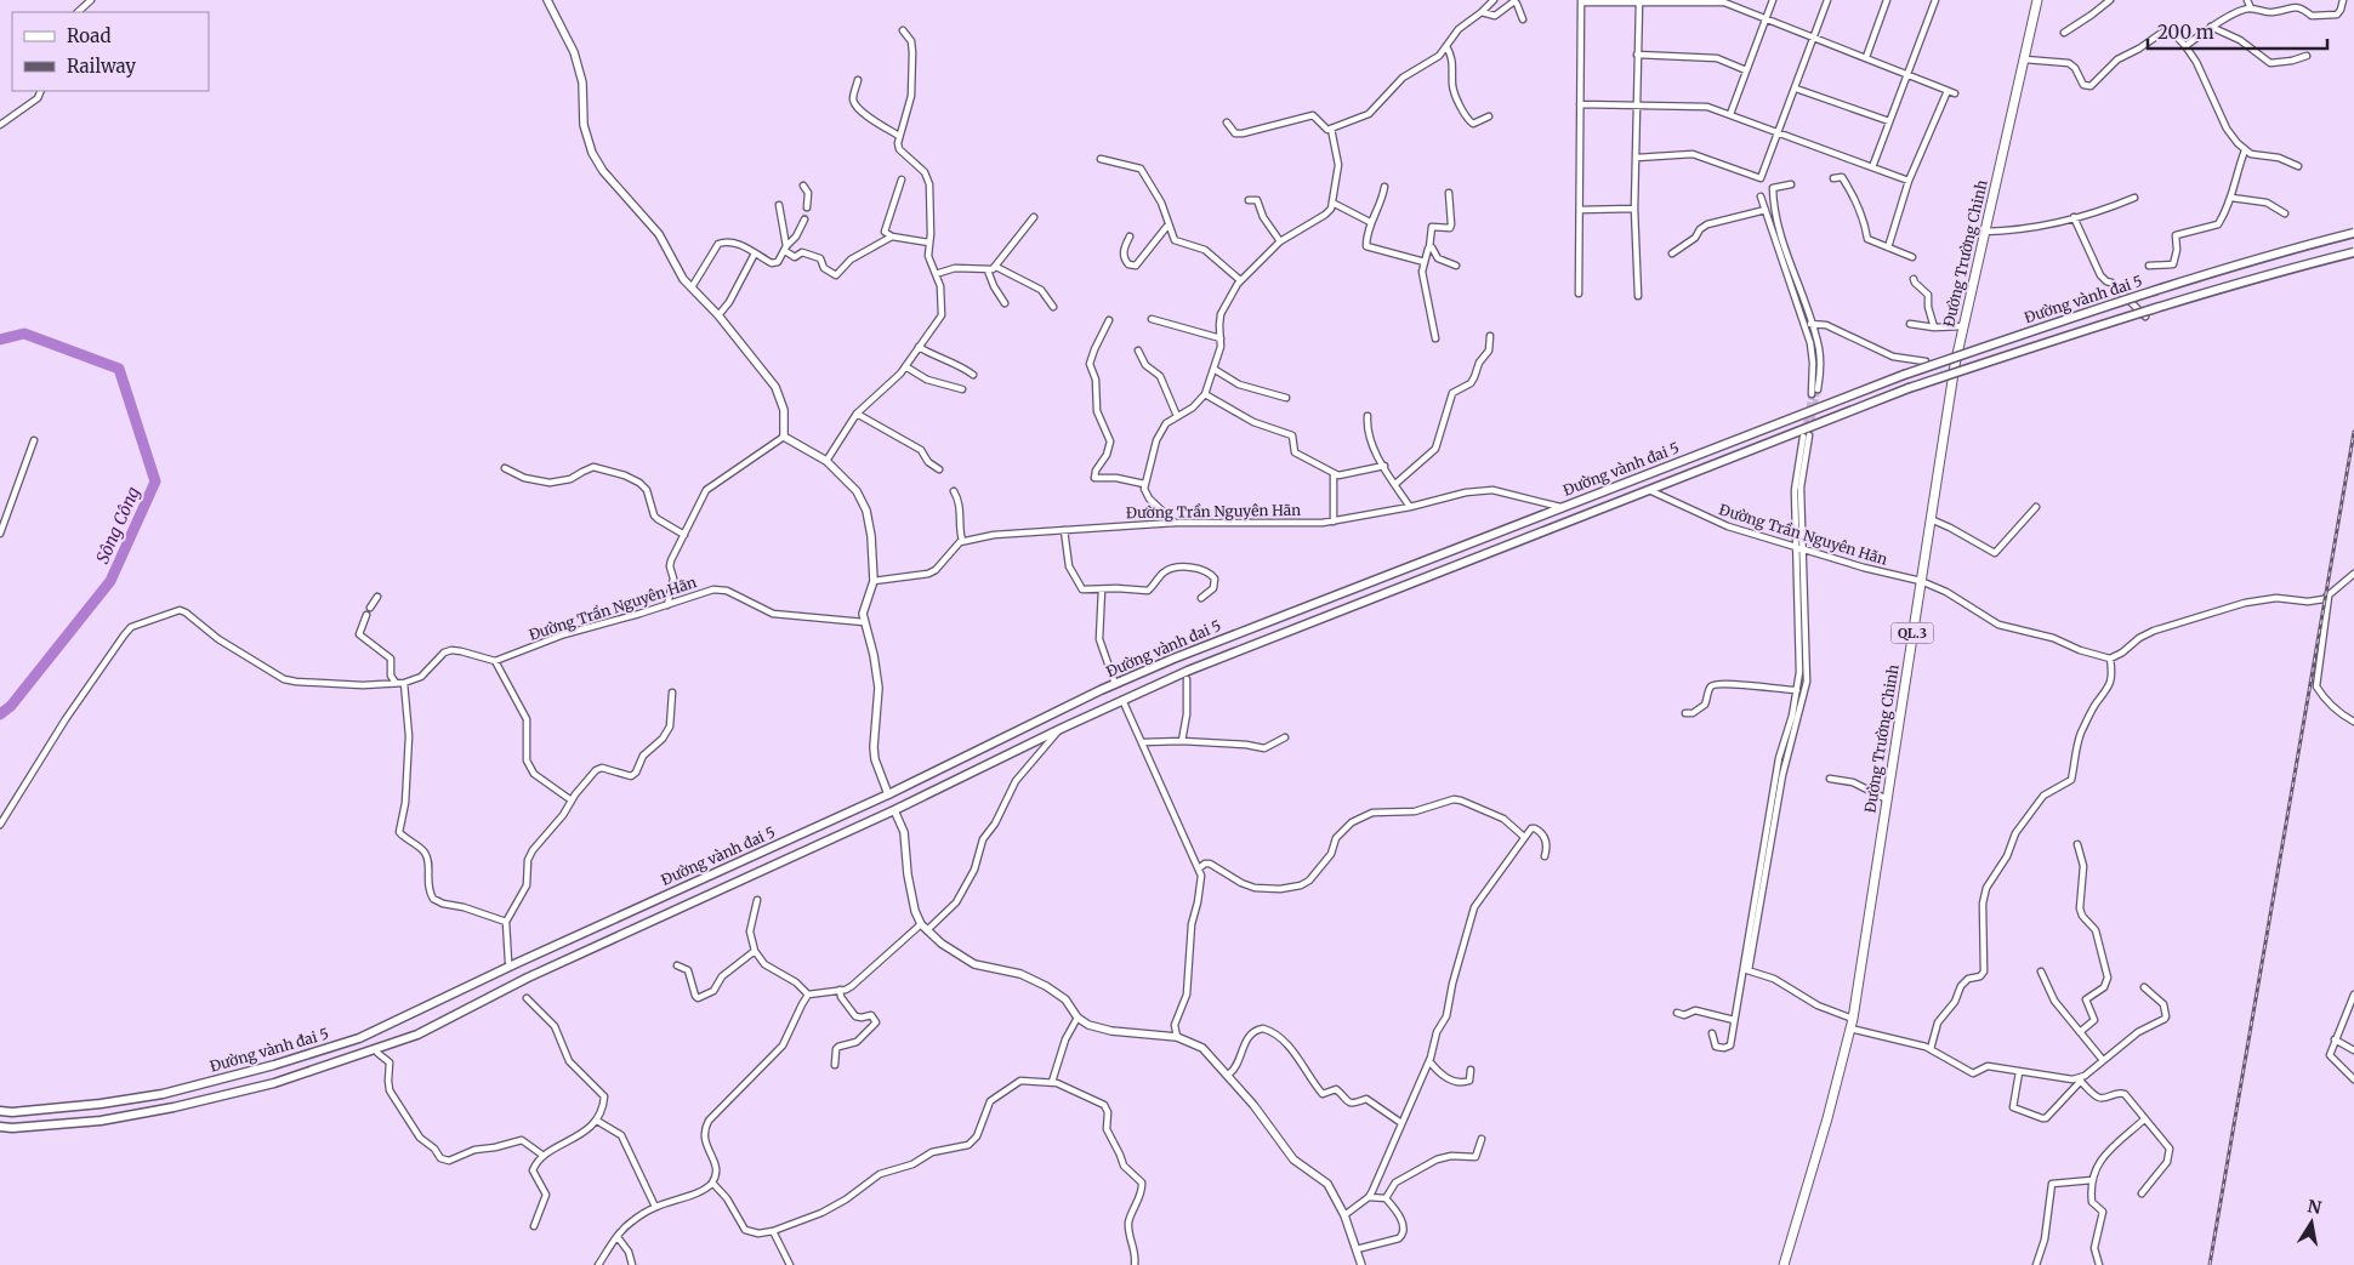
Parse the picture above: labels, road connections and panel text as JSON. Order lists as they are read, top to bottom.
{
  "streets": {
    "highway": ["Đường Trường Chinh", "QL.3"],
    "main road": ["Đường vành đai 5"],
    "street": ["Đường Trần Nguyên Hãn"]
  },
  "crossings": [
    ["Đường Trường Chinh", "Đường Trần Nguyên Hãn"],
    ["Đường vành đai 5", "Đường Trần Nguyên Hãn"]
  ],
  "water": ["Sông Công"],
  "legend": ["Road", "Railway"],
  "scale_bar": "200 m",
  "north": "top"
}
